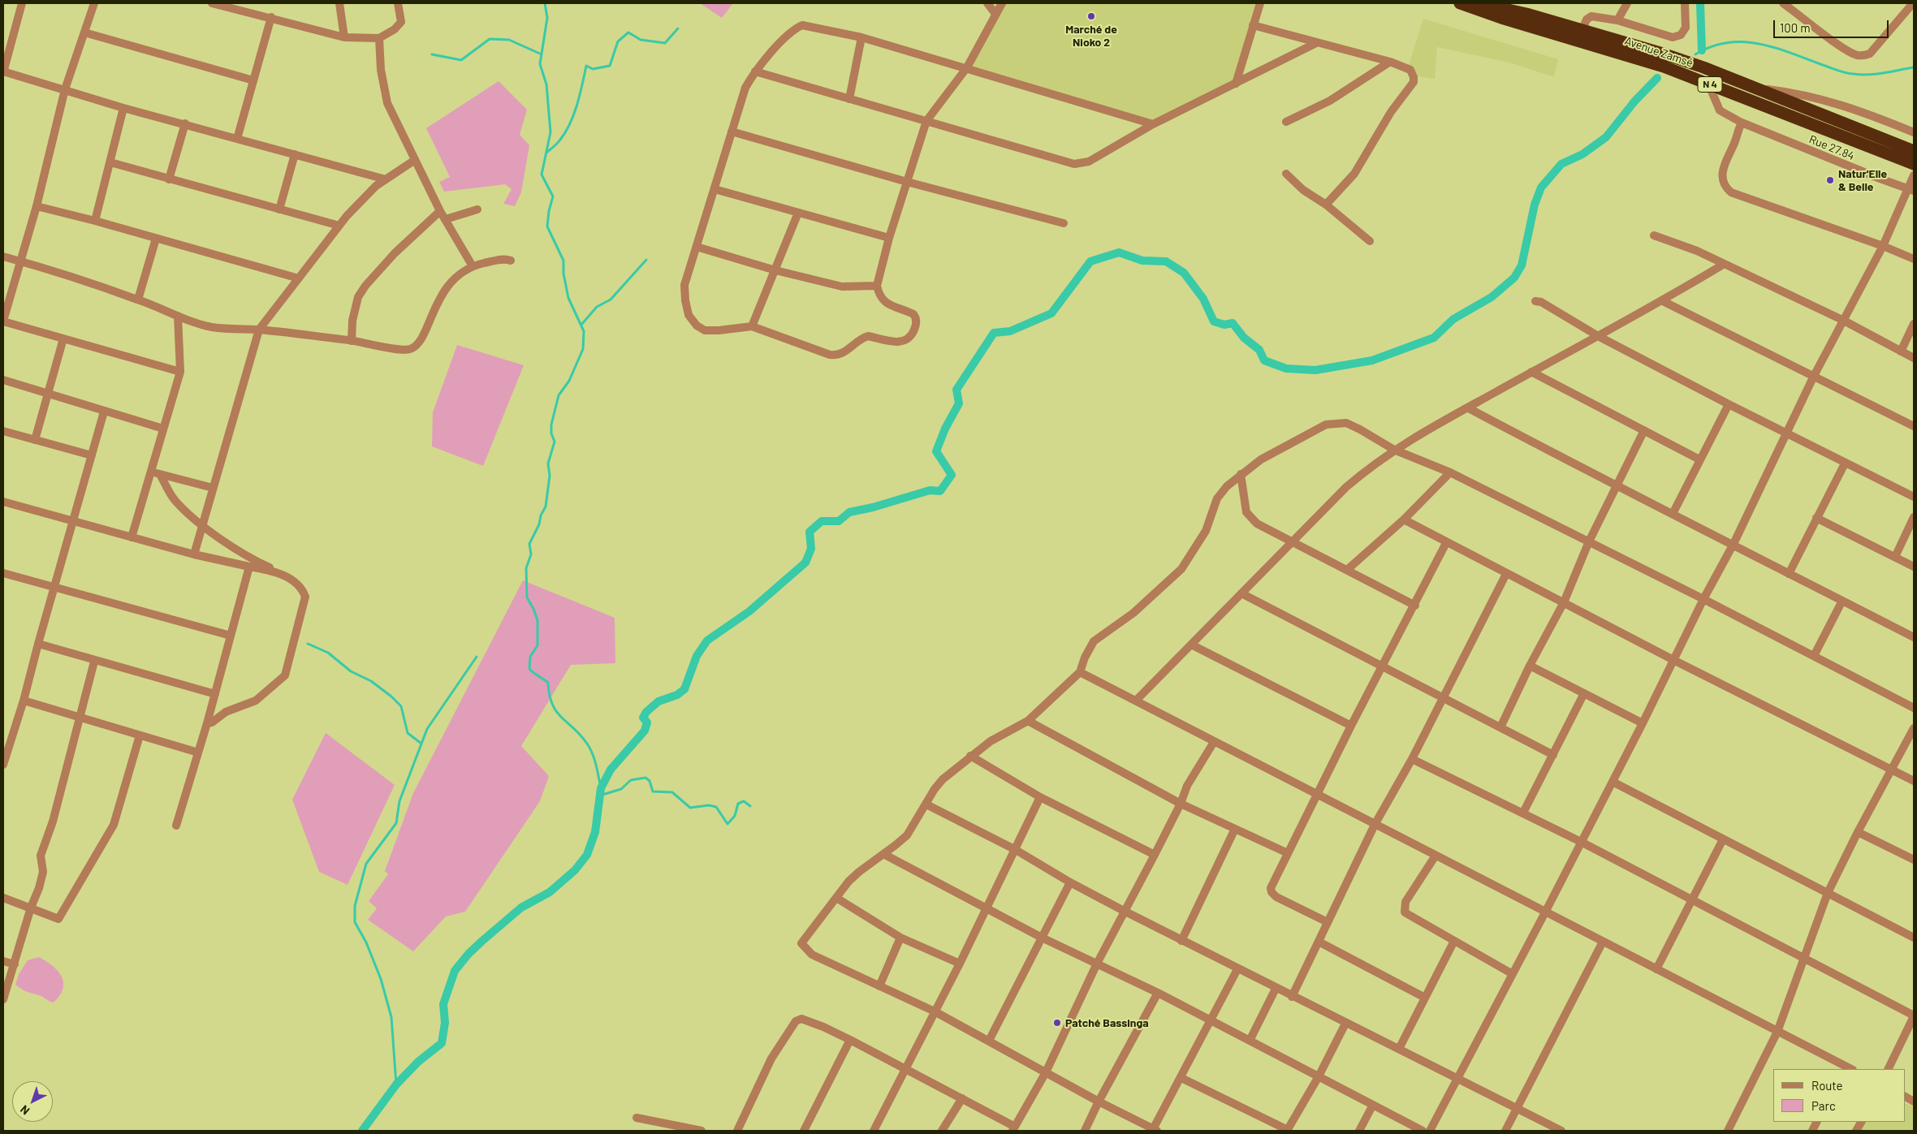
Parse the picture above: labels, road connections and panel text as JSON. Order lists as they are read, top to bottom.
{
  "streets": {
    "highway": ["Avenue Zamsé", "N 4"],
    "street": ["Rue 27.84"]
  },
  "crossings": [
    ["Avenue Zamsé", "Rue 27.84"]
  ],
  "places": ["Marché de Nioko 2", "Natur'Elle & Belle", "Patché Bassinga"],
  "legend": ["Route", "Parc"],
  "scale_bar": "100 m",
  "north": "bottom left"
}
